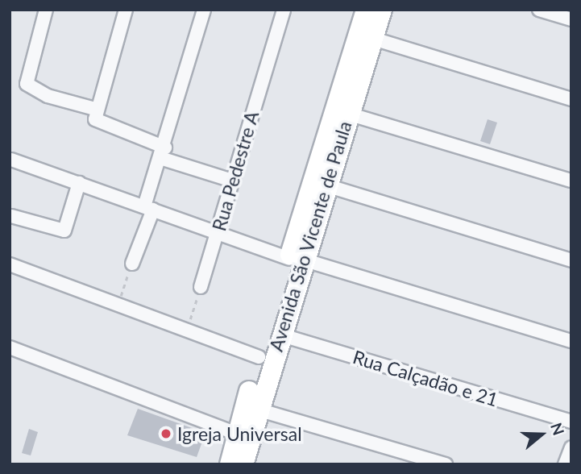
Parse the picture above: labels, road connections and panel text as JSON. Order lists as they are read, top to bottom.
{
  "streets": {
    "main road": ["Avenida São Vicente de Paula"],
    "street": ["Rua Pedestre A", "Rua Calçadão e 21"]
  },
  "crossings": [
    ["Avenida São Vicente de Paula", "Rua Calçadão e 21"]
  ],
  "places": ["Igreja Universal"],
  "north": "right"
}
